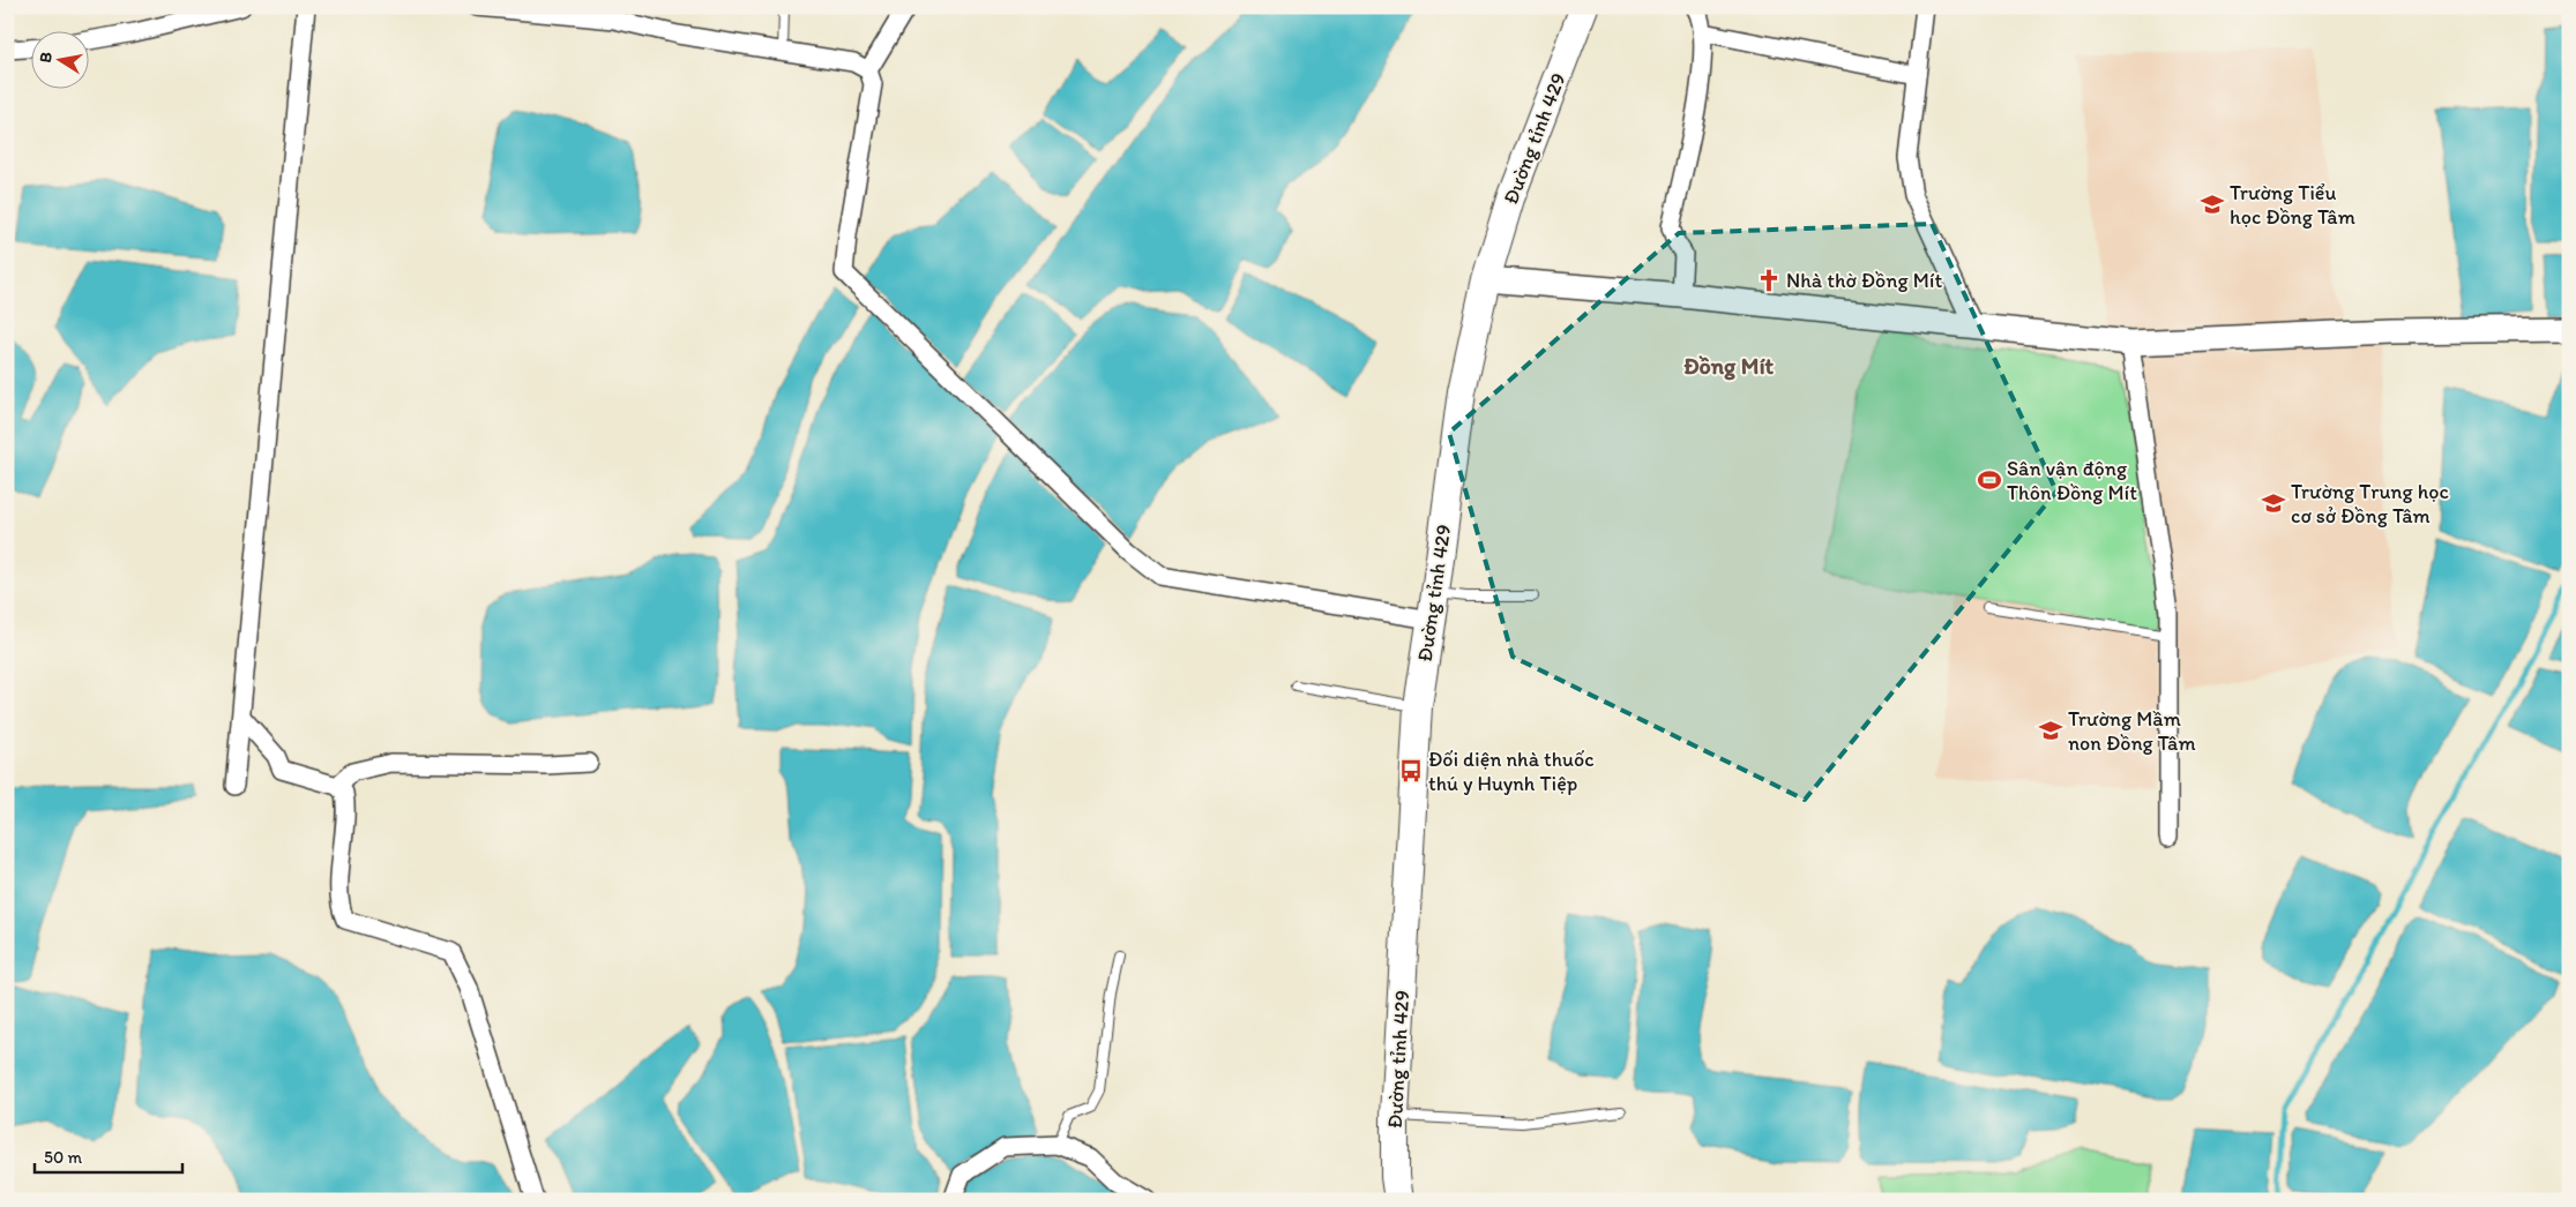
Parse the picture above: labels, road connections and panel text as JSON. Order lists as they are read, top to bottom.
{
  "streets": {
    "main road": ["Đường tỉnh 429"]
  },
  "districts": ["Đồng Mít"],
  "places": {
    "school or university": ["Trường Tiểu học Đồng Tâm", "Trường Trung học cơ sở Đồng Tâm", "Trường Mầm non Đồng Tâm"],
    "church": ["Nhà thờ Đồng Mít"],
    "sports": ["Sân vận động Thôn Đồng Mít"],
    "bus stop": ["Đối diện nhà thuốc thú y Huynh Tiệp"]
  },
  "scale_bar": "50 m",
  "north": "left"
}
